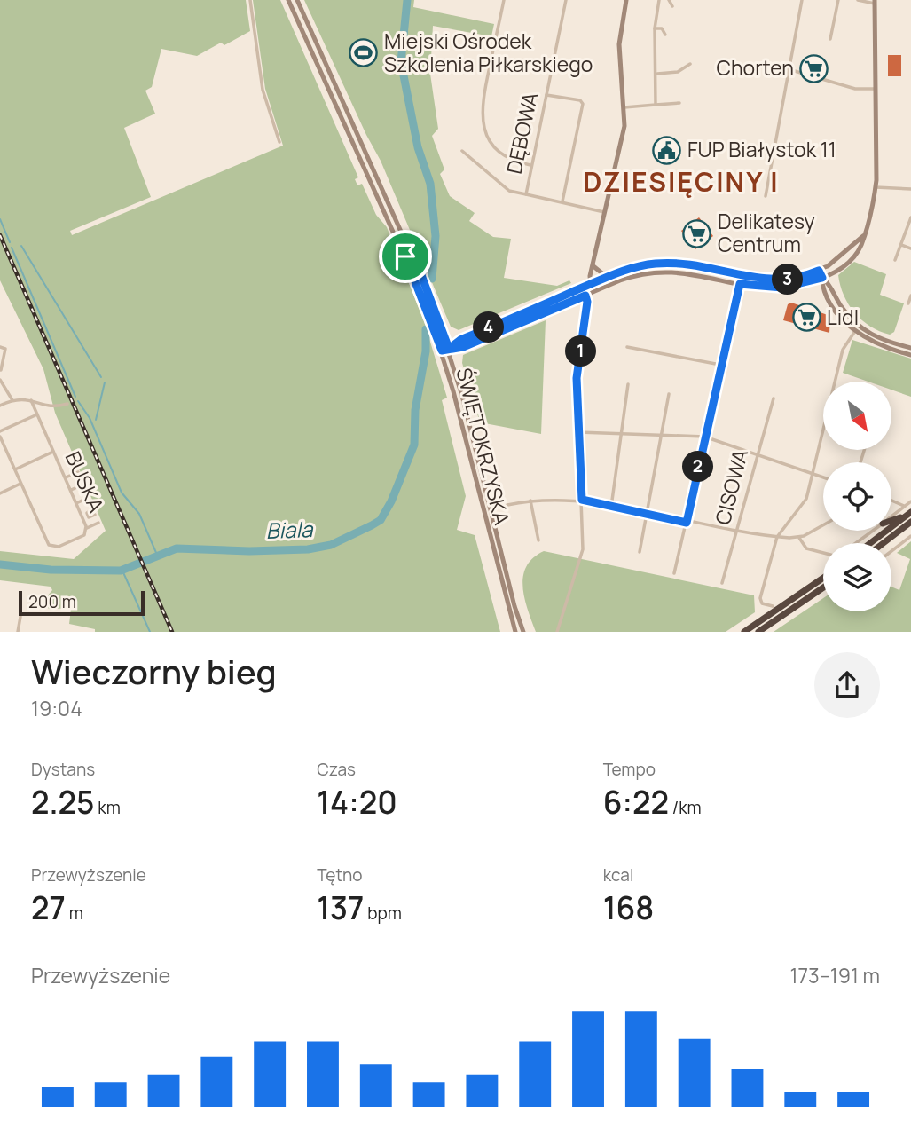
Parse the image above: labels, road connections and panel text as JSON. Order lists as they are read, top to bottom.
{
  "streets": {
    "main road": ["ŚWIĘTOKRZYSKA"],
    "street": ["DĘBOWA", "BUSKA", "CISOWA"]
  },
  "districts": ["DZIESIĘCINY I"],
  "water": ["Biala"],
  "places": {
    "sports": ["Miejski Ośrodek Szkolenia Piłkarskiego"],
    "supermarket": ["Chorten", "Delikatesy Centrum", "Lidl"],
    "public building": ["FUP Białystok 11"]
  },
  "scale_bar": "200 m",
  "north": "bottom right",
  "page": {
    "pins": [
      "3",
      "4",
      "1",
      "2"
    ],
    "scale": "200 m",
    "heading": ["Wieczorny bieg", "19:04"],
    "stats": [
      ["Dystans", "2.25 km"],
      ["Czas", "14:20"],
      ["Tempo", "6:22 /km"],
      ["Przewyższenie", "27 m"],
      ["Tętno", "137 bpm"],
      ["kcal", "168"]
    ],
    "chart": ["Przewyższenie", "173–191 m"]
  }
}
